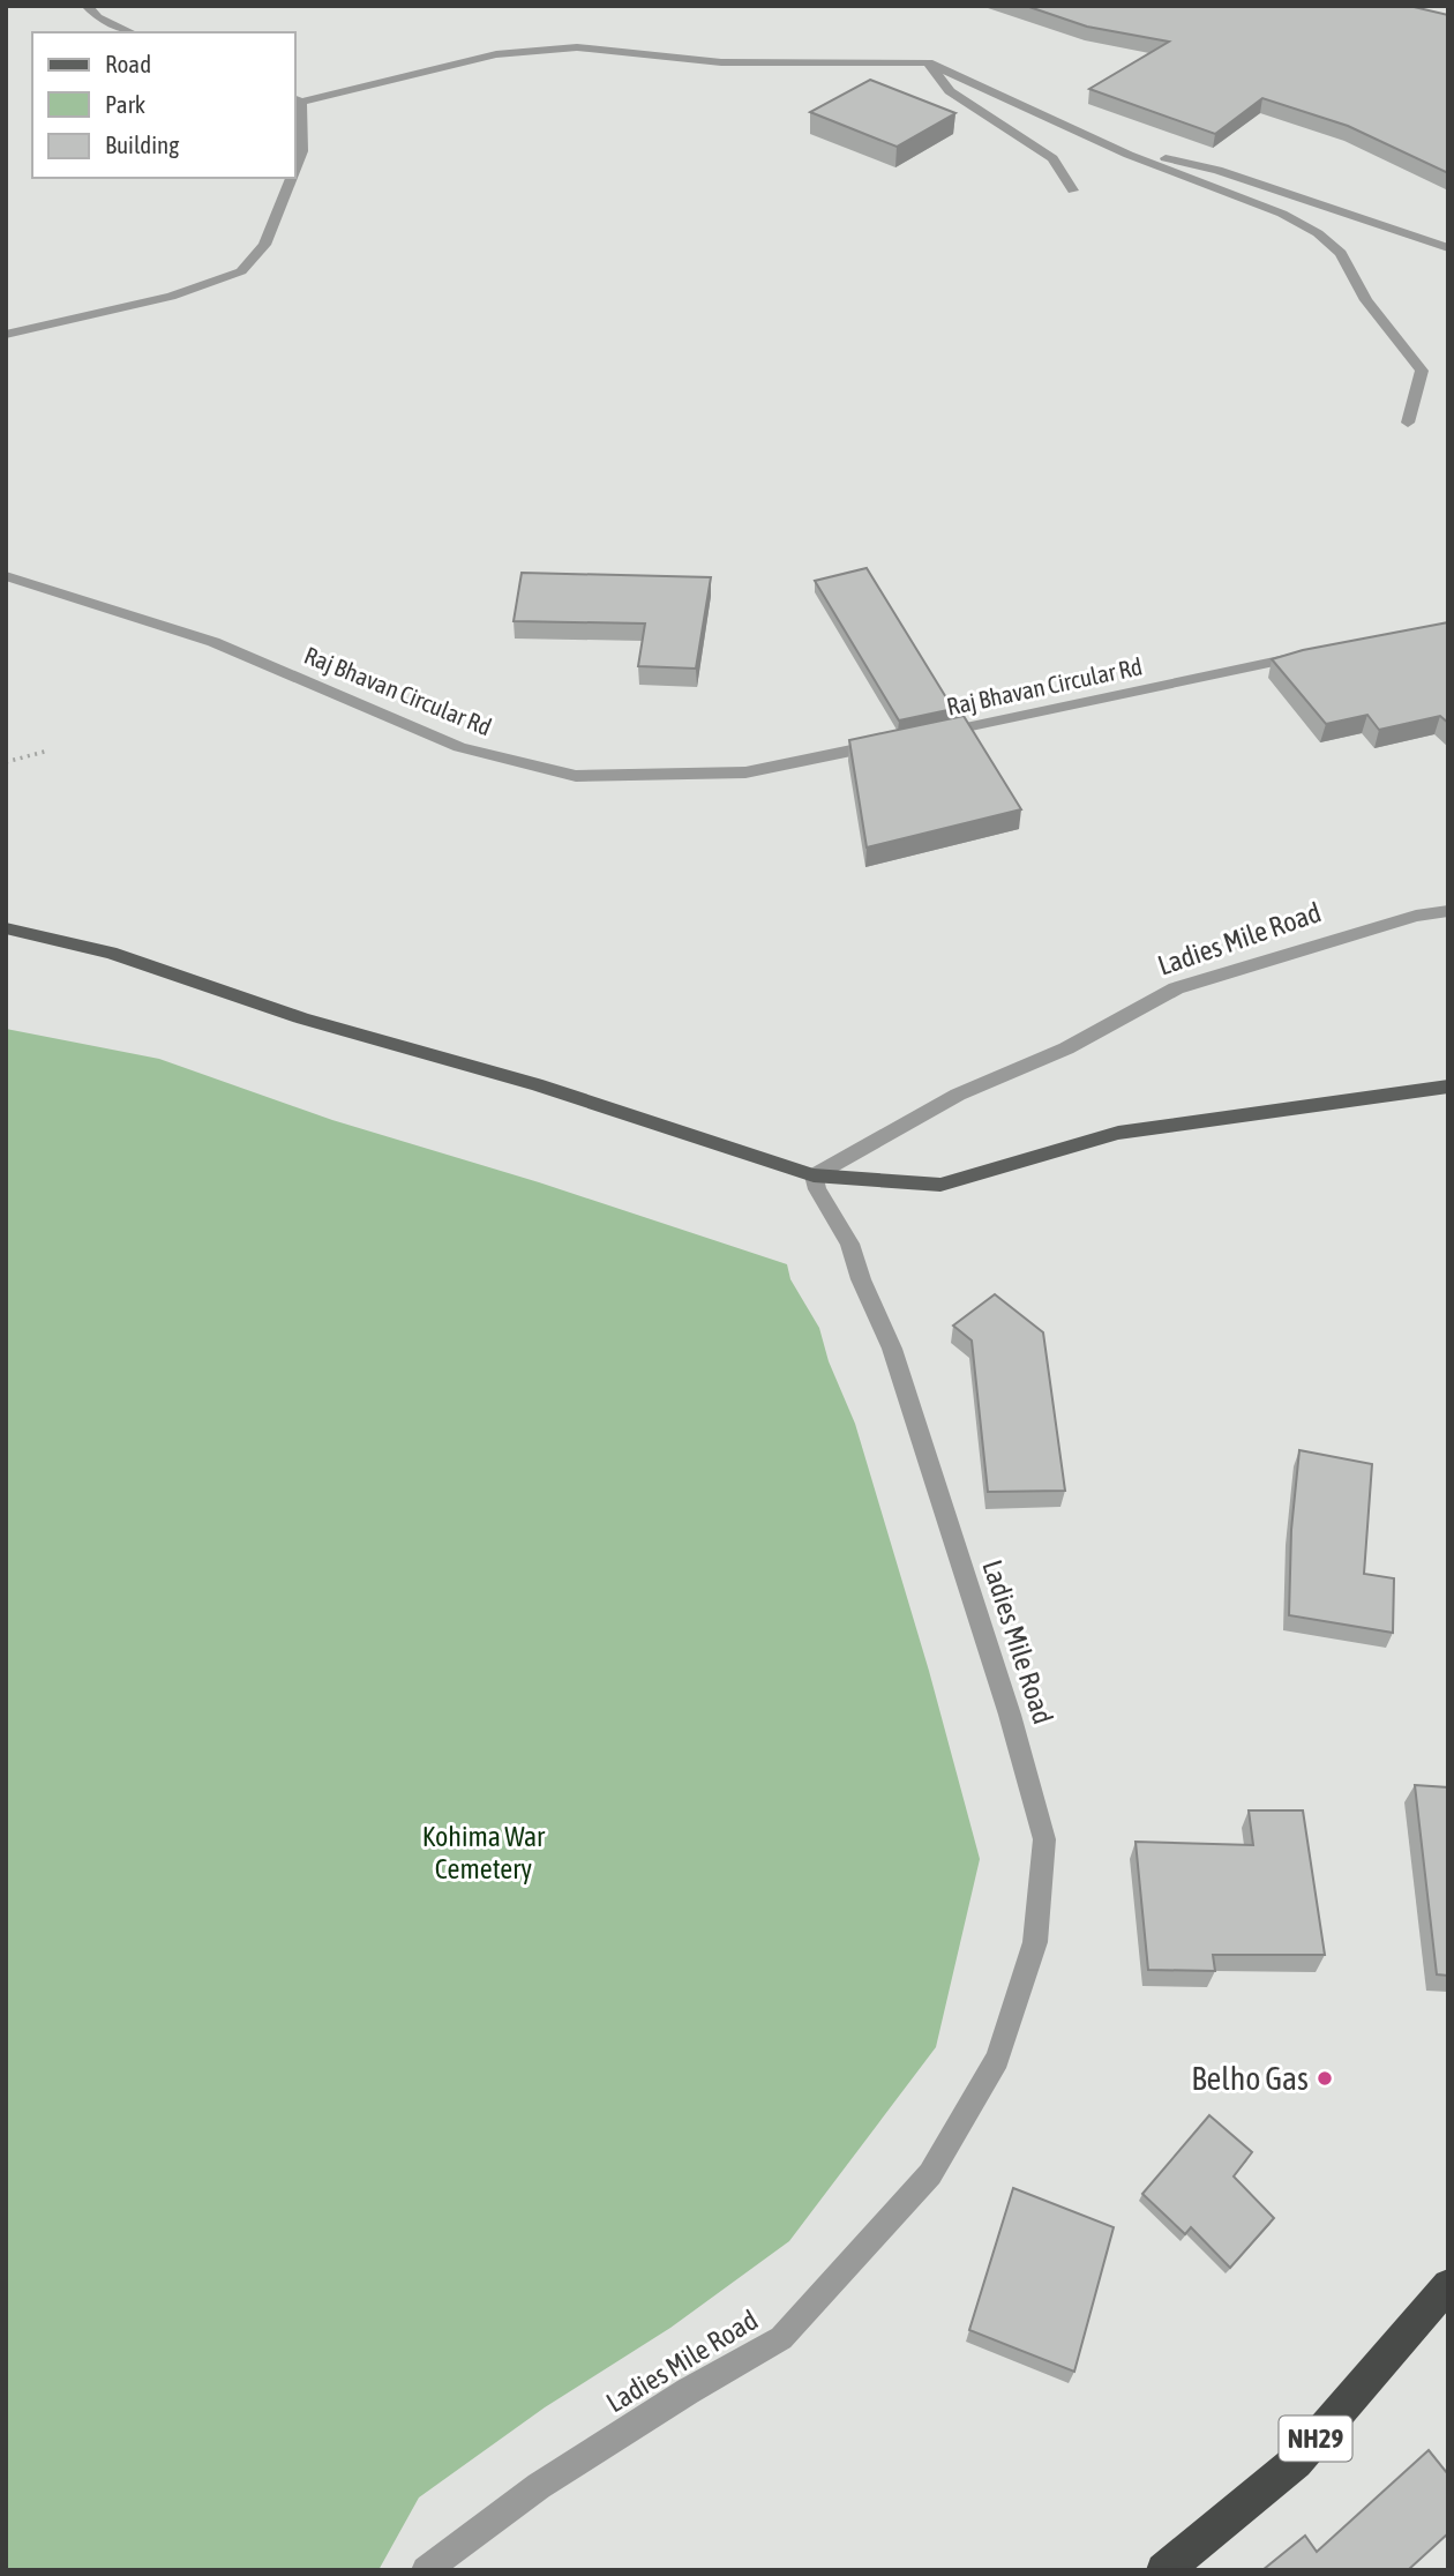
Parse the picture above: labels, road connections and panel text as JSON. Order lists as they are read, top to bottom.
{
  "streets": {
    "highway": ["NH29"],
    "street": ["Raj Bhavan Circular Rd", "Ladies Mile Road"]
  },
  "parks": ["Kohima War Cemetery"],
  "places": ["Belho Gas"],
  "legend": ["Road", "Park", "Building"]
}
